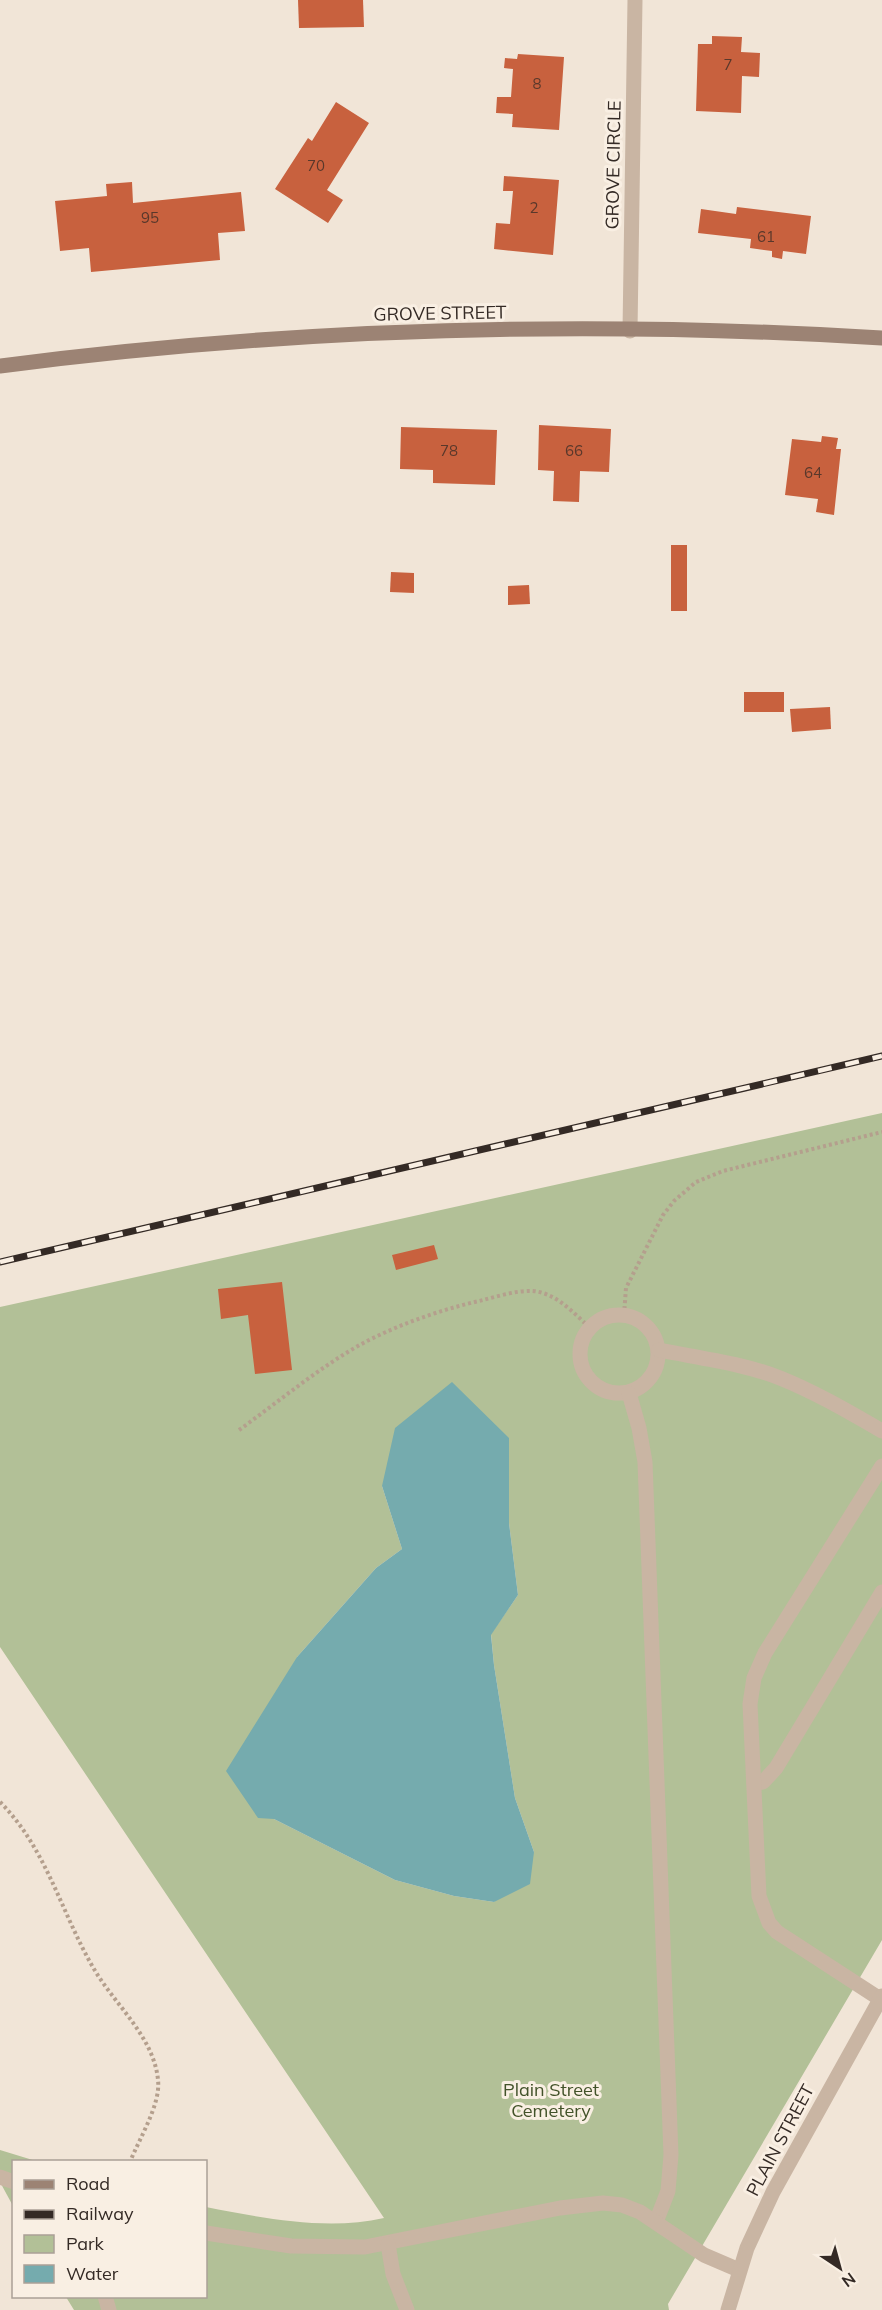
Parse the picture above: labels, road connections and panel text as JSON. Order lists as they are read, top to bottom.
{
  "streets": {
    "main road": ["GROVE STREET"],
    "street": ["GROVE CIRCLE", "PLAIN STREET"]
  },
  "crossings": [
    ["GROVE CIRCLE", "GROVE STREET"]
  ],
  "parks": ["Plain Street Cemetery"],
  "house_numbers": [
    "7",
    "8",
    "70",
    "2",
    "95",
    "61",
    "78",
    "66",
    "64"
  ],
  "legend": [
    "Road",
    "Railway",
    "Park",
    "Water"
  ],
  "north": "bottom right"
}
